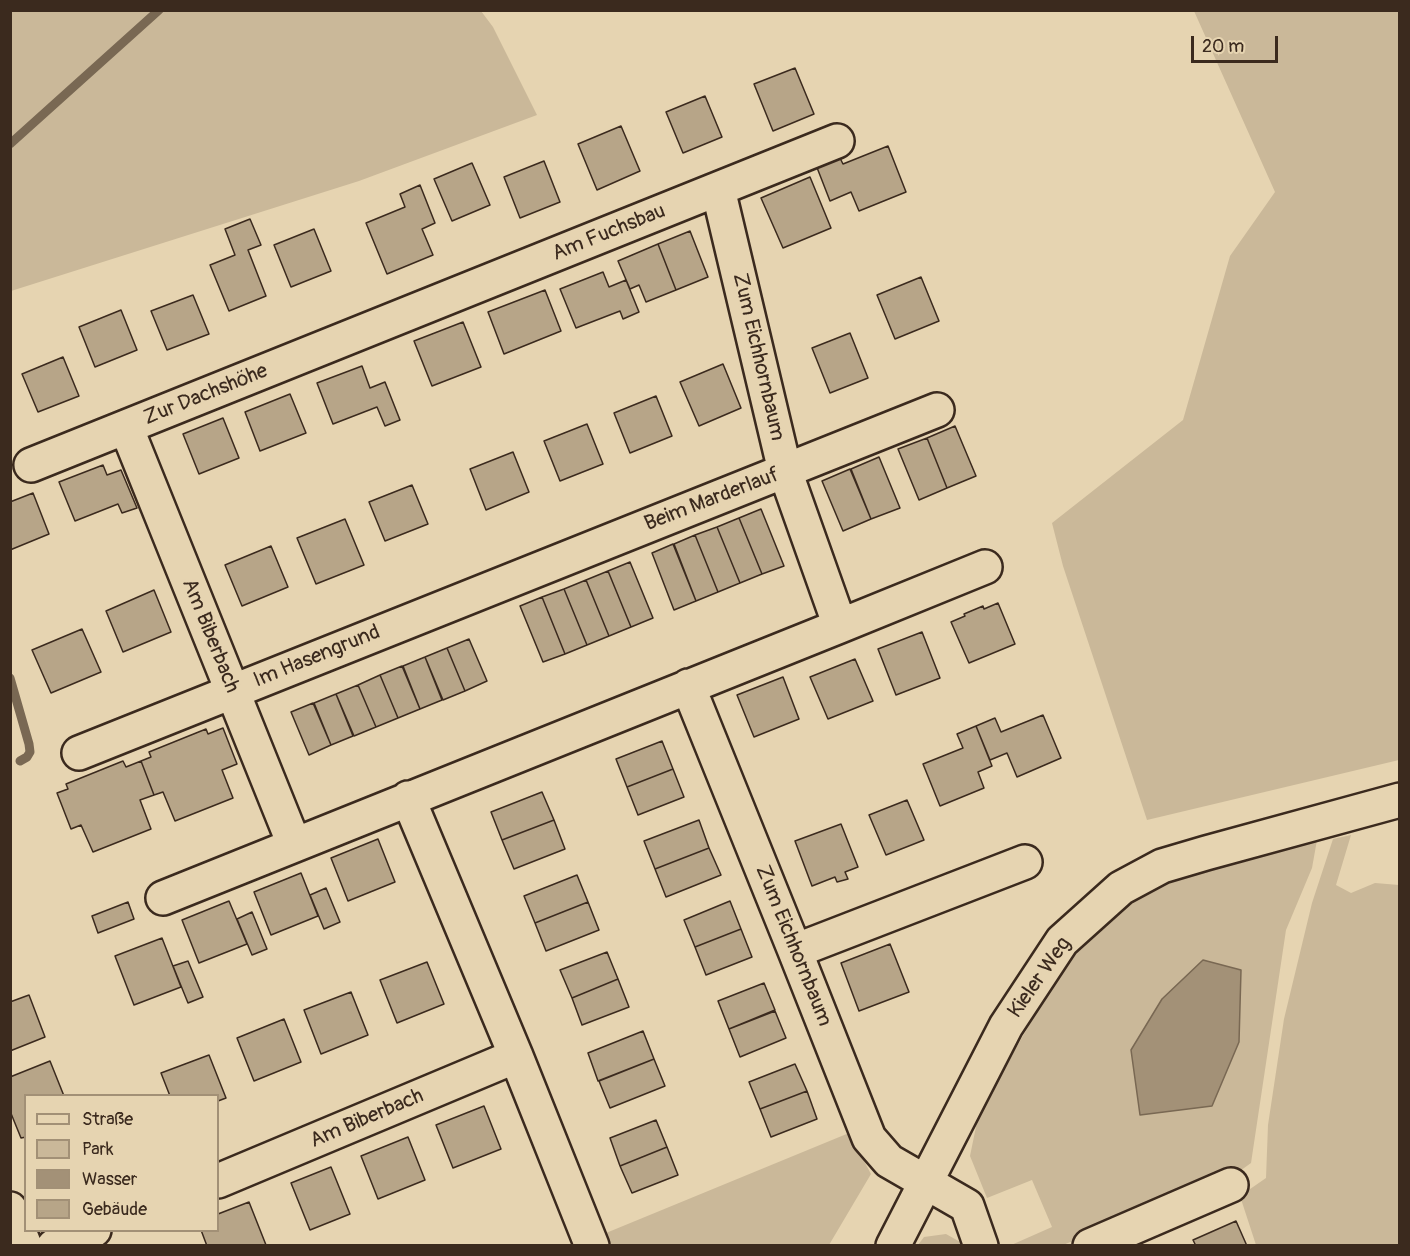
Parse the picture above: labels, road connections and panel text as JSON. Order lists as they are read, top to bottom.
{
  "streets": {
    "street": [
      "Am Fuchsbau",
      "Zum Eichhornbaum",
      "Zur Dachshöhe",
      "Beim Marderlauf",
      "Am Biberbach",
      "Im Hasengrund",
      "Kieler Weg"
    ]
  },
  "crossings": [
    ["Am Fuchsbau", "Zum Eichhornbaum"],
    ["Am Fuchsbau", "Zur Dachshöhe"],
    ["Zum Eichhornbaum", "Beim Marderlauf"],
    ["Zum Eichhornbaum", "Kieler Weg"],
    ["Zur Dachshöhe", "Am Biberbach"],
    ["Beim Marderlauf", "Im Hasengrund"],
    ["Am Biberbach", "Im Hasengrund"]
  ],
  "legend": [
    "Straße",
    "Park",
    "Wasser",
    "Gebäude"
  ],
  "scale_bar": "20 m"
}
